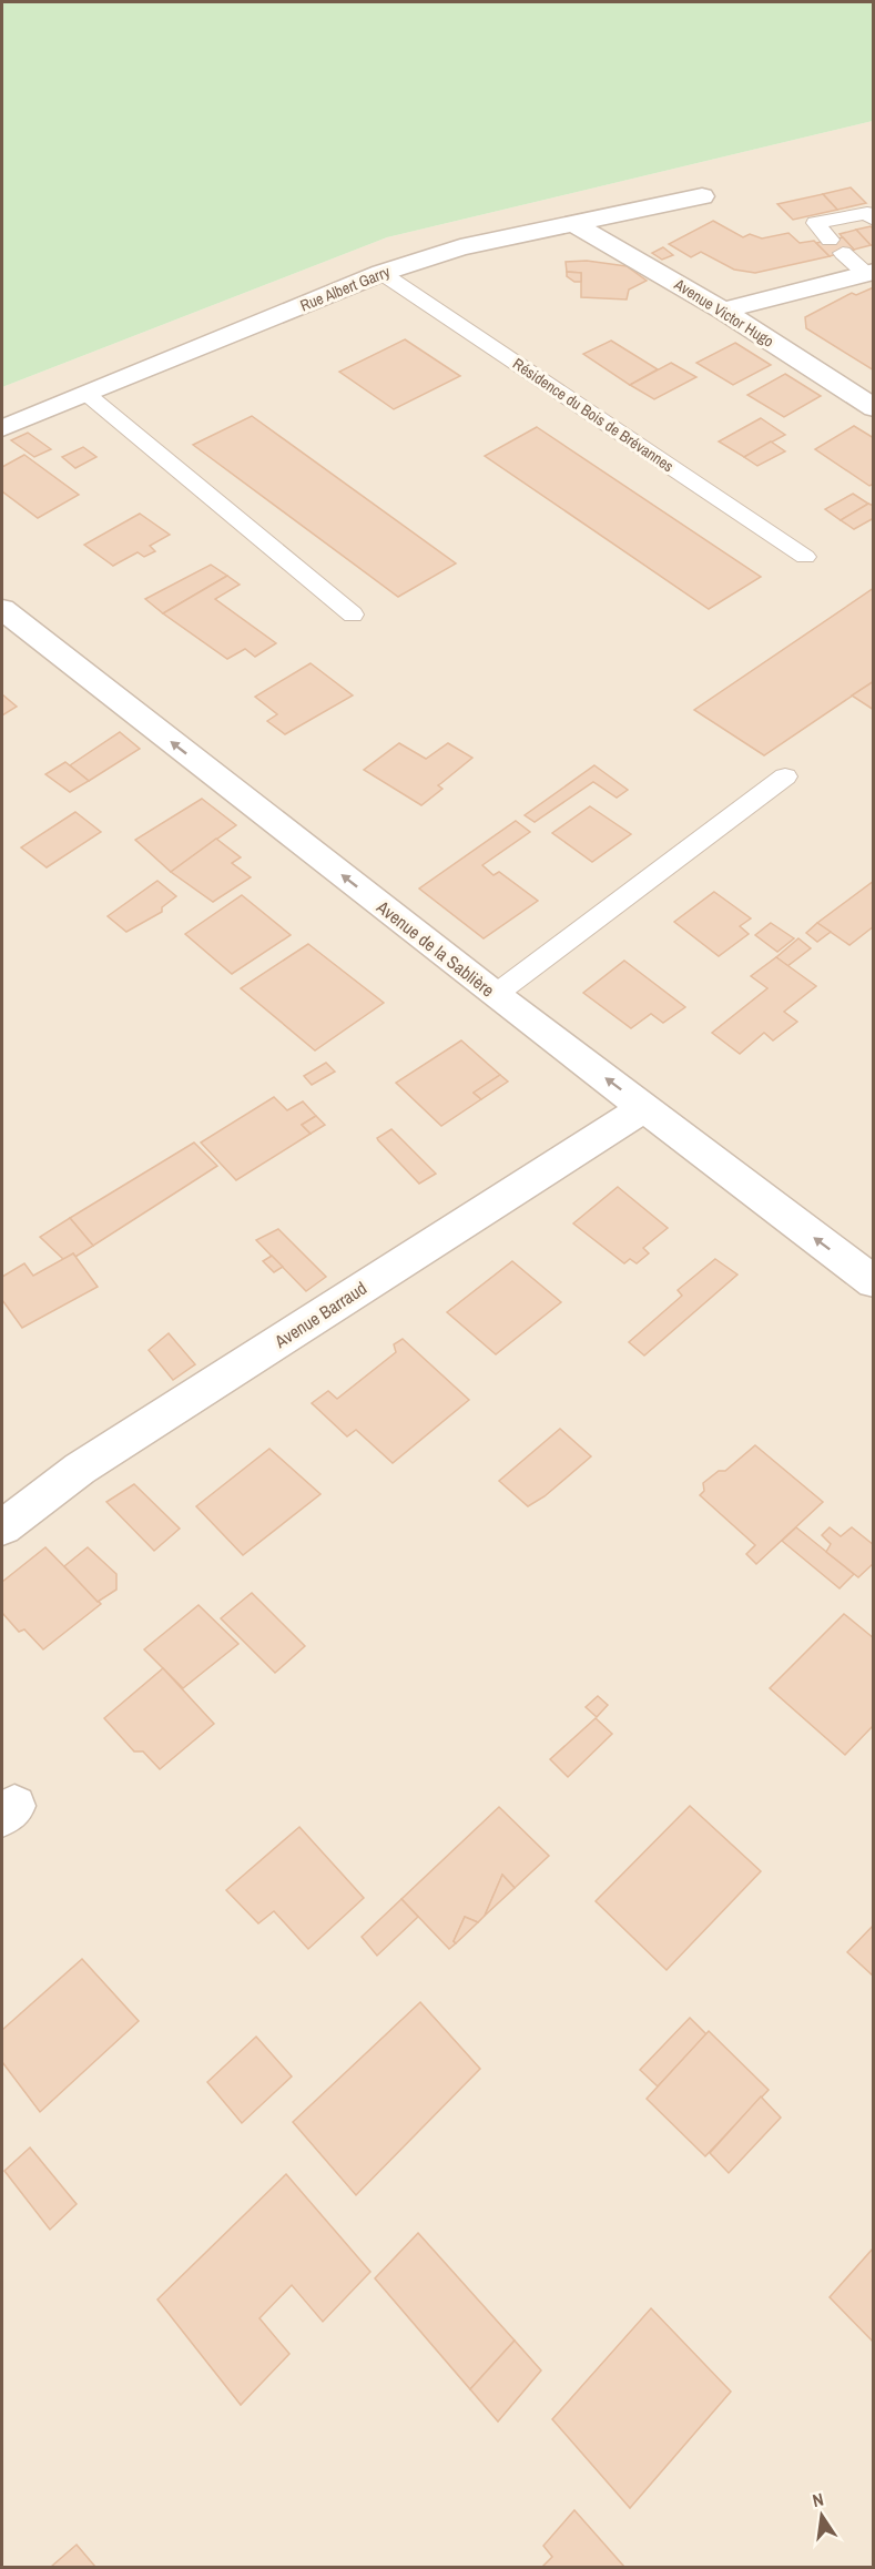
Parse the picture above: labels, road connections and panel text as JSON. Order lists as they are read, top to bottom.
{
  "streets": {
    "street": [
      "Rue Albert Garry",
      "Avenue Victor Hugo",
      "Avenue de la Sablière",
      "Avenue Barraud"
    ],
    "lane": ["Résidence du Bois de Brévannes"]
  },
  "crossings": [
    ["Rue Albert Garry", "Avenue Victor Hugo"],
    ["Rue Albert Garry", "Résidence du Bois de Brévannes"],
    ["Avenue de la Sablière", "Avenue Barraud"]
  ],
  "one_way": ["Avenue de la Sablière"],
  "north": "top"
}
